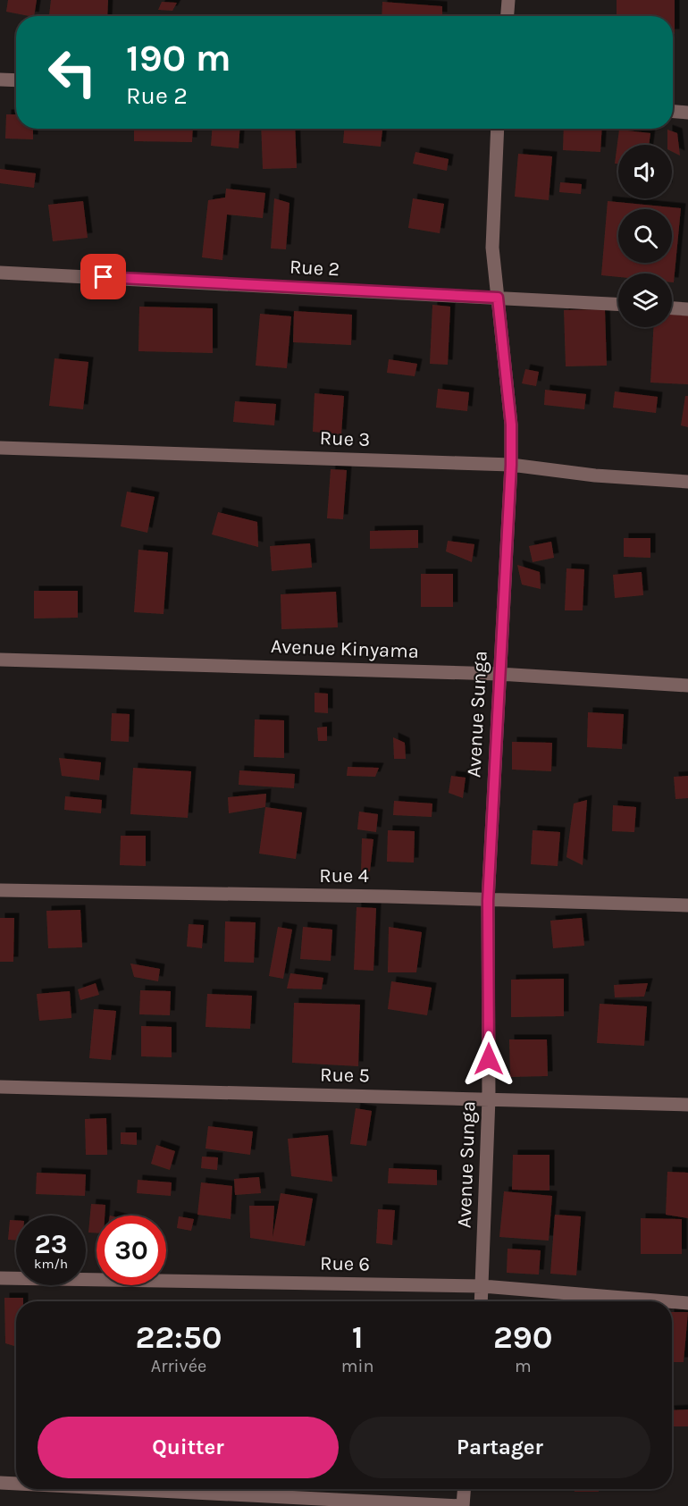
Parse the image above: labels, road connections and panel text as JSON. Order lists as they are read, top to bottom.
{
  "streets": {
    "street": [
      "Rue 2",
      "Rue 3",
      "Avenue Kinyama",
      "Avenue Sunga",
      "Rue 4",
      "Rue 5",
      "Rue 6"
    ]
  },
  "crossings": [
    ["Rue 2", "Avenue Sunga"],
    ["Rue 3", "Avenue Sunga"],
    ["Avenue Kinyama", "Avenue Sunga"],
    ["Avenue Sunga", "Rue 4"],
    ["Avenue Sunga", "Rue 5"],
    ["Avenue Sunga", "Rue 6"]
  ],
  "page": {
    "turn": ["190 m", "Rue 2"],
    "speed": "23 km/h",
    "limit": "30",
    "eta": [
      "22:50",
      "Arrivée",
      "1",
      "min",
      "290",
      "m"
    ],
    "buttons": ["Quitter", "Partager"]
  }
}
